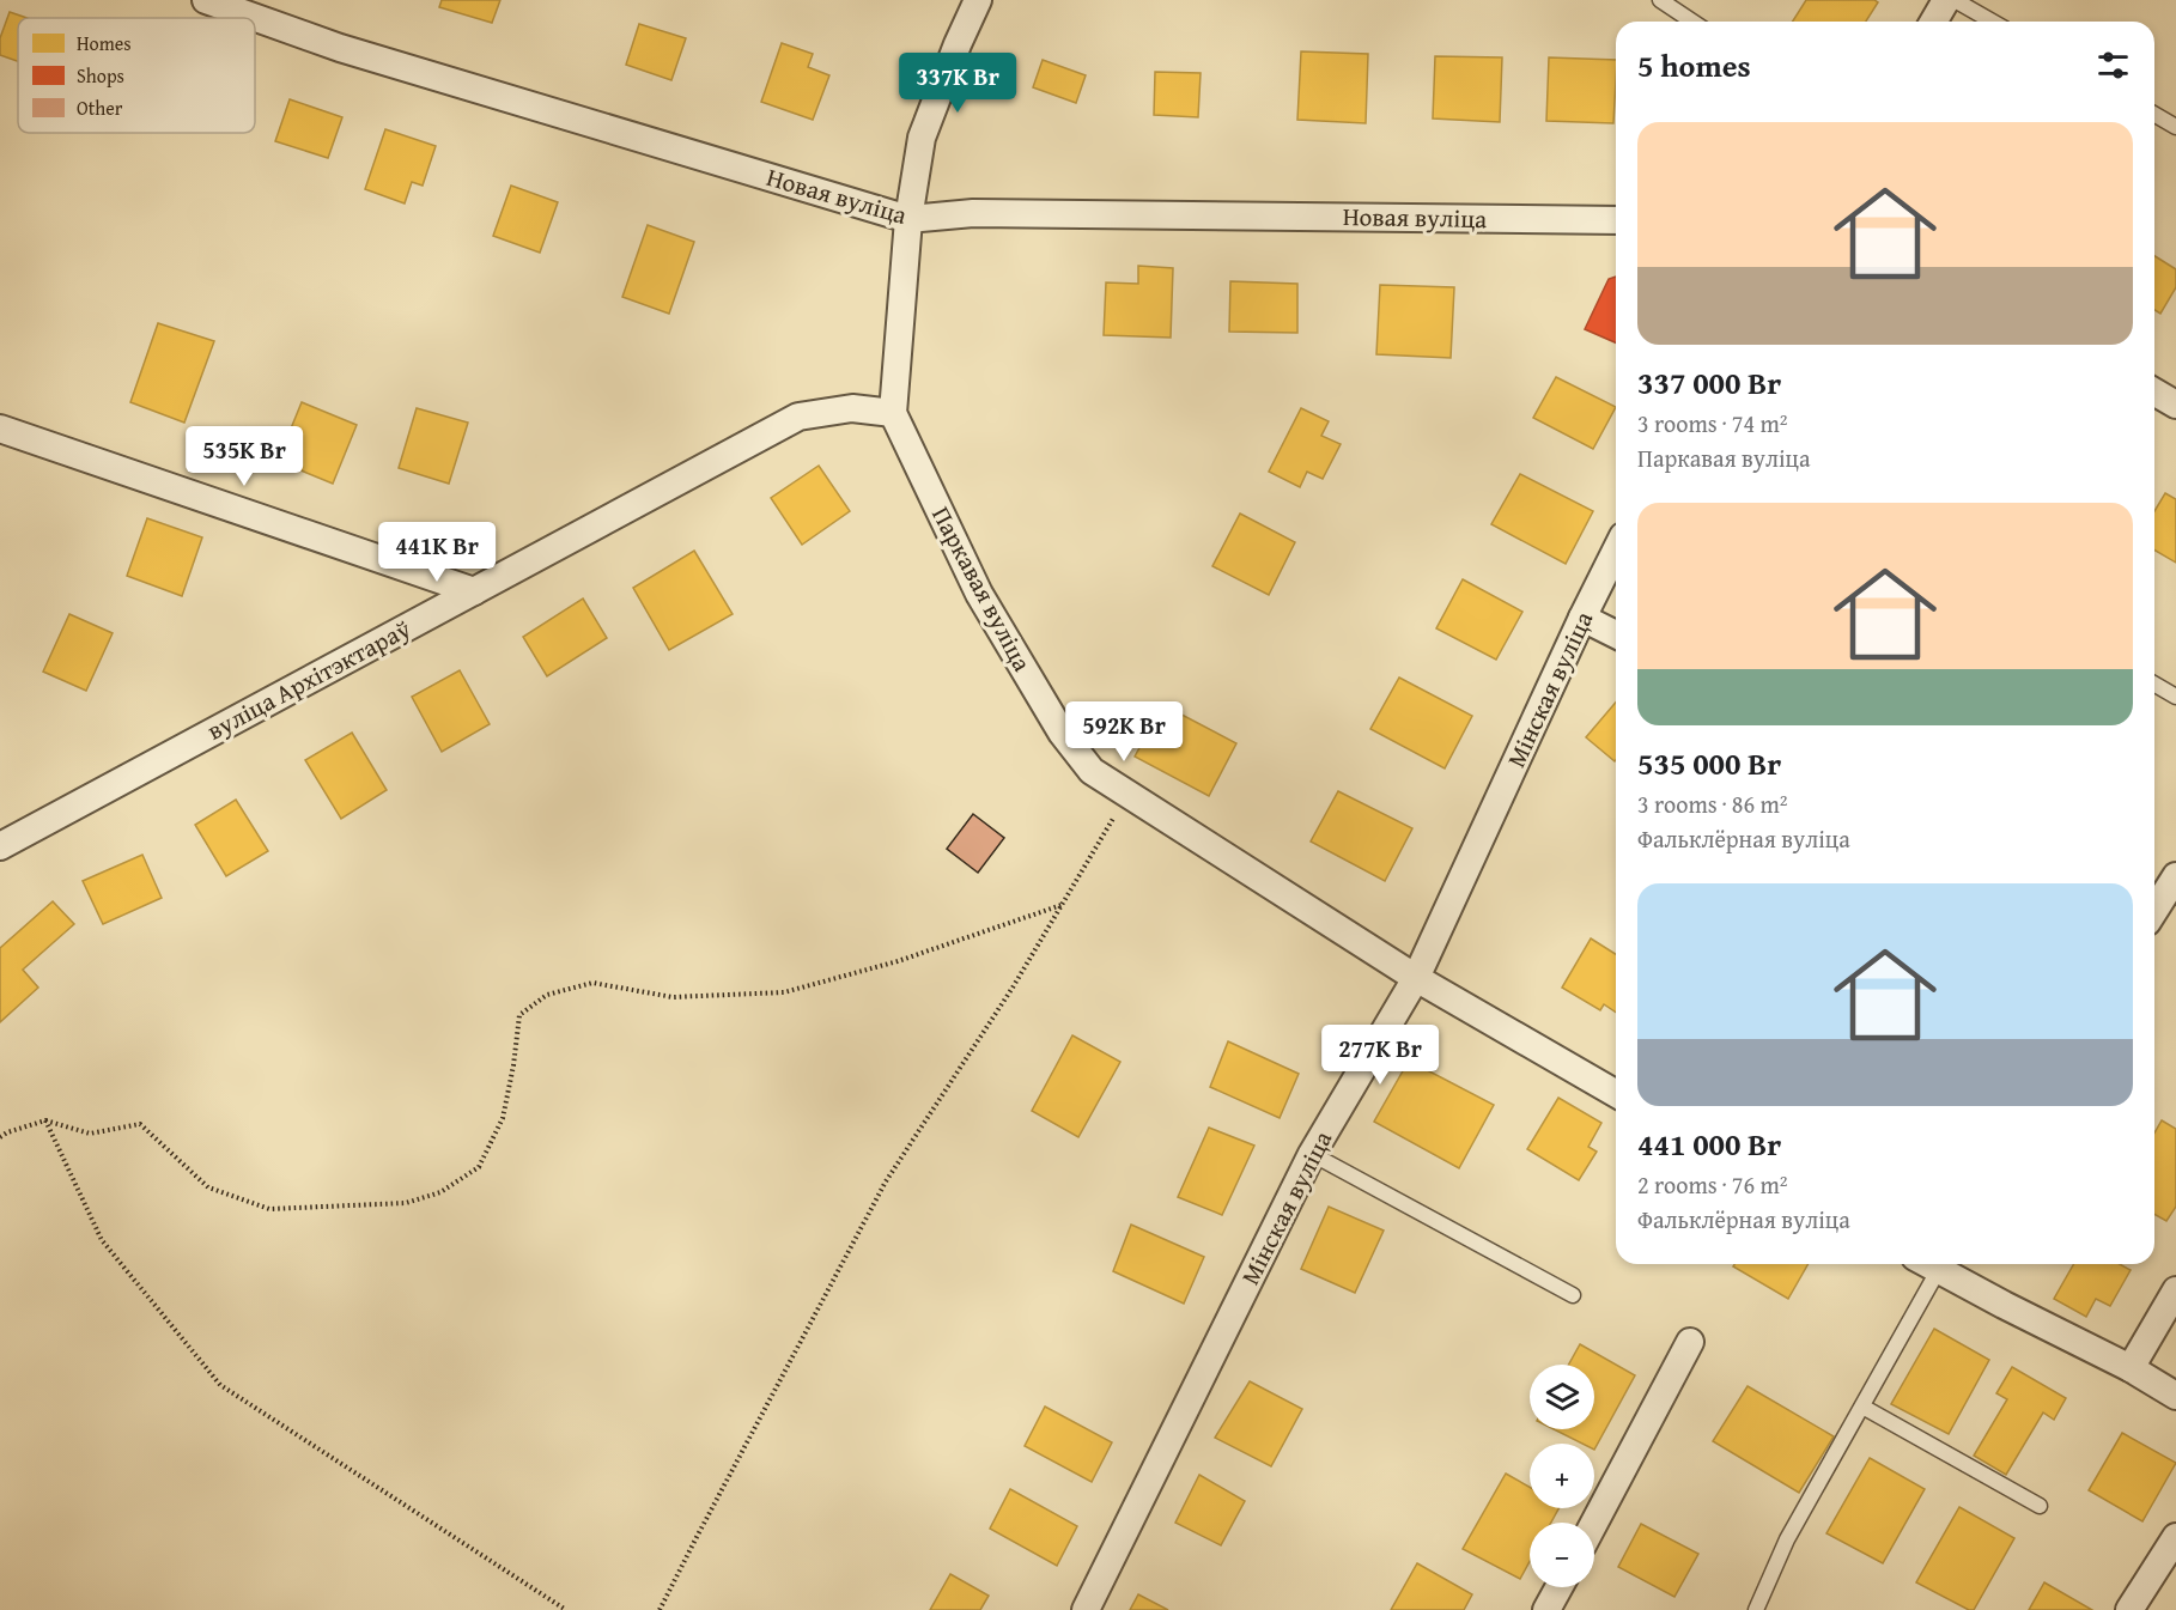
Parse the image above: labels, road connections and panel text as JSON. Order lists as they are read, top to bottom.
{
  "streets": {
    "street": [
      "Новая вуліца",
      "Паркавая вуліца",
      "вуліца Архітэктараў",
      "Мінская вуліца"
    ]
  },
  "crossings": [
    ["Паркавая вуліца", "вуліца Архітэктараў"],
    ["Паркавая вуліца", "Мінская вуліца"]
  ],
  "legend": ["Homes", "Shops", "Other"],
  "page": {
    "heading": "5 homes",
    "price": [
      "337K Br",
      "535K Br",
      "441K Br",
      "592K Br",
      "277K Br"
    ],
    "list": [
      {
        "name": "337 000 Br",
        "note": "3 rooms · 74 m² · Паркавая вуліца"
      },
      {
        "name": "535 000 Br",
        "note": "3 rooms · 86 m² · Фальклёрная вуліца"
      },
      {
        "name": "441 000 Br",
        "note": "2 rooms · 76 m² · Фальклёрная вуліца"
      }
    ],
    "map_buttons": ["+", "−"]
  }
}
